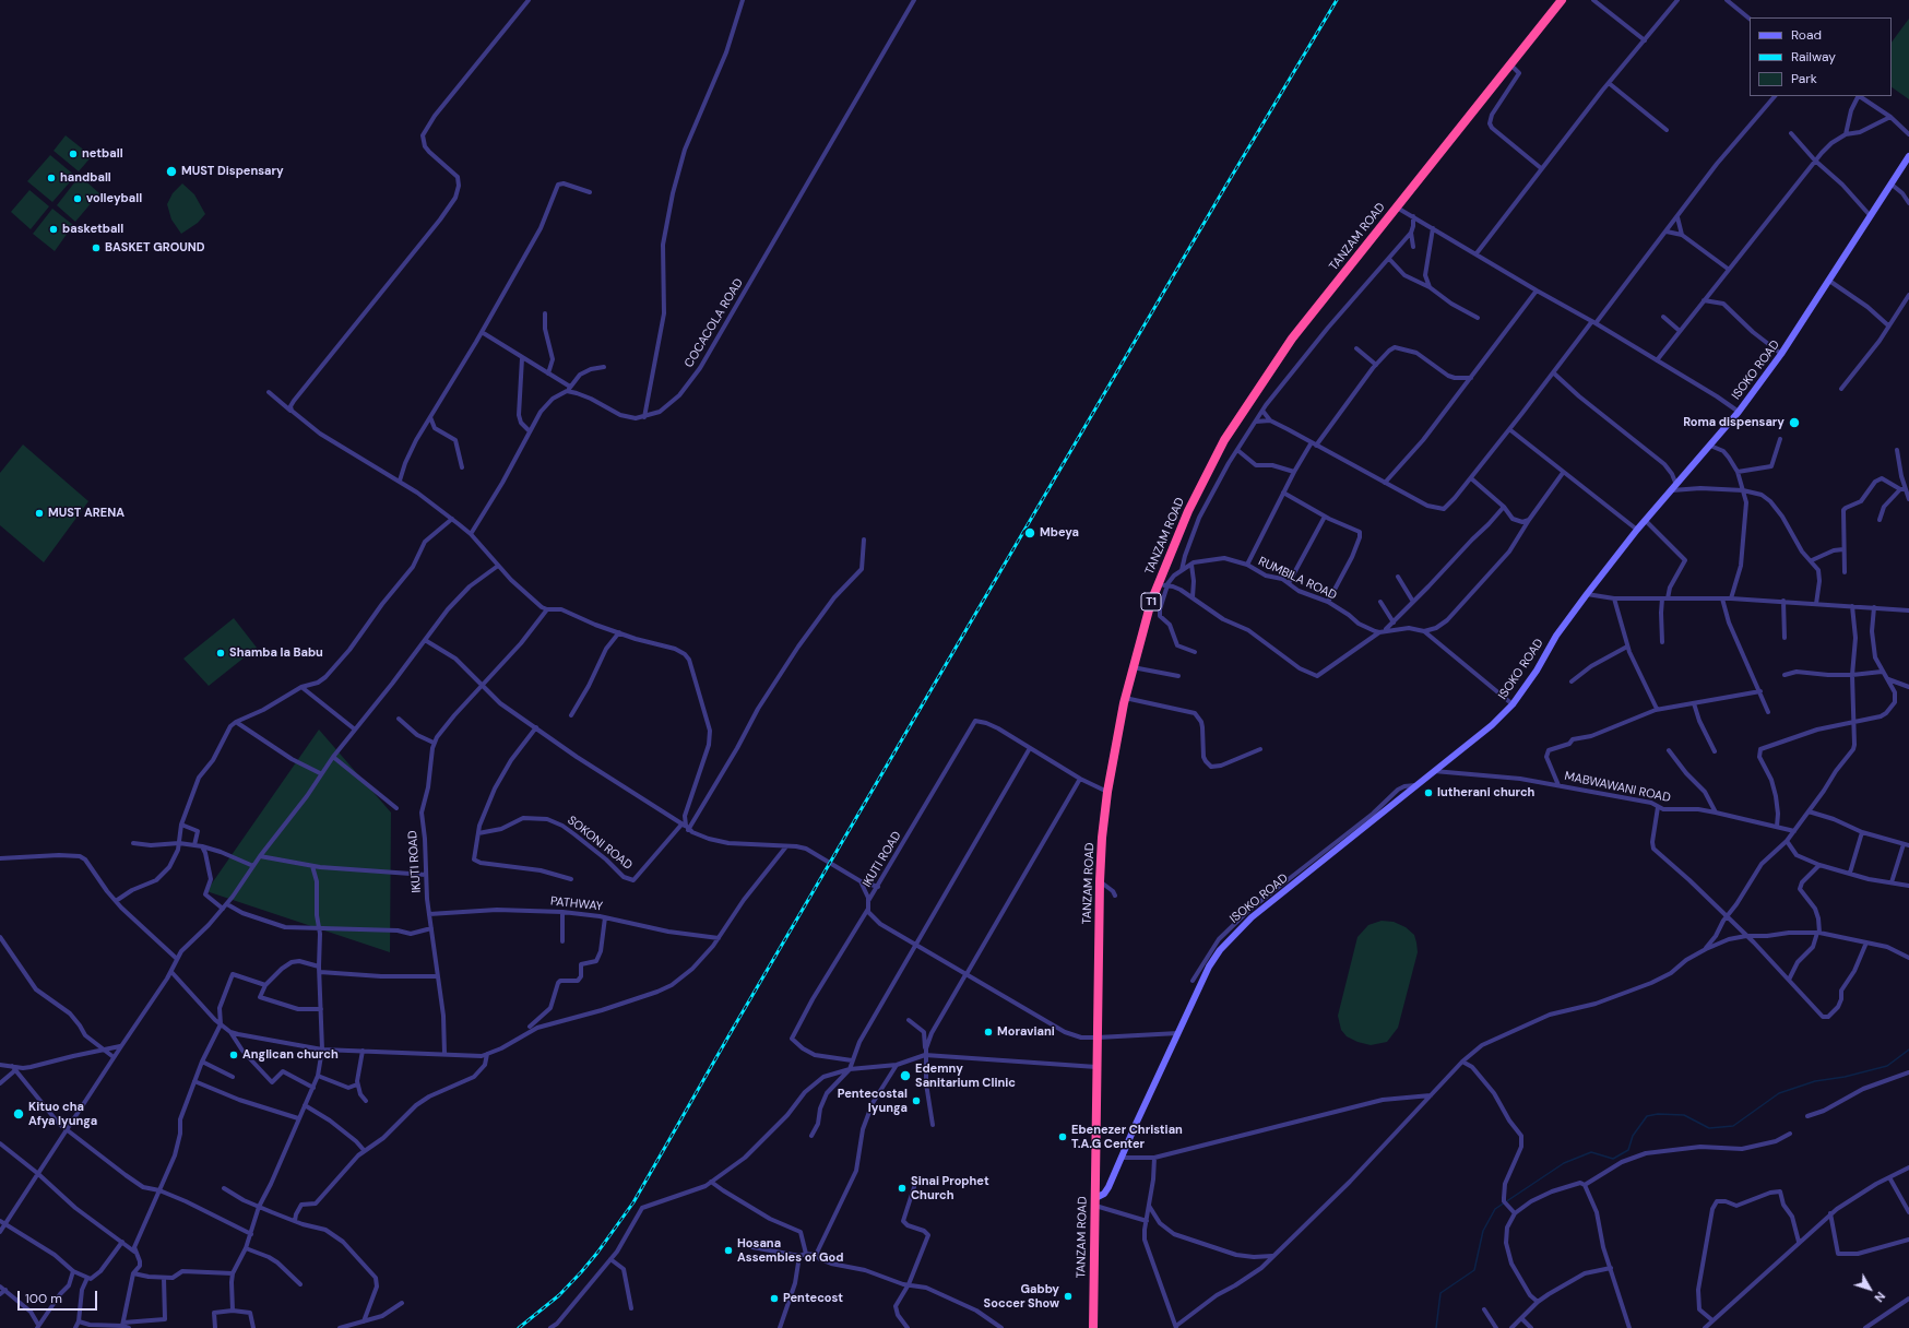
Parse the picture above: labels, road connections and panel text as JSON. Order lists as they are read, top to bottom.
{
  "streets": {
    "highway": ["TANZAM ROAD", "T1"],
    "street": [
      "COCACOLA ROAD",
      "ISOKO ROAD",
      "RUMBILA ROAD",
      "MABWAWANI ROAD",
      "SOKONI ROAD",
      "IKUTI ROAD",
      "PATHWAY"
    ]
  },
  "crossings": [
    ["TANZAM ROAD", "ISOKO ROAD"],
    ["TANZAM ROAD", "IKUTI ROAD"],
    ["ISOKO ROAD", "MABWAWANI ROAD"],
    ["IKUTI ROAD", "PATHWAY"]
  ],
  "places": [
    "netball",
    "MUST Dispensary",
    "handball",
    "volleyball",
    "basketball",
    "BASKET GROUND",
    "Roma dispensary",
    "MUST ARENA",
    "Mbeya",
    "Shamba la Babu",
    "lutherani church",
    "Moraviani",
    "Anglican church",
    "Edemny Sanitarium Clinic",
    "Pentecostal Iyunga",
    "Kituo cha Afya Iyunga",
    "Ebenezer Christian T.A.G Center",
    "Sinai Prophet Church",
    "Hosana Assembles of God",
    "Gabby Soccer Show",
    "Pentecost"
  ],
  "legend": ["Road", "Railway", "Park"],
  "scale_bar": "100 m",
  "north": "bottom right"
}
